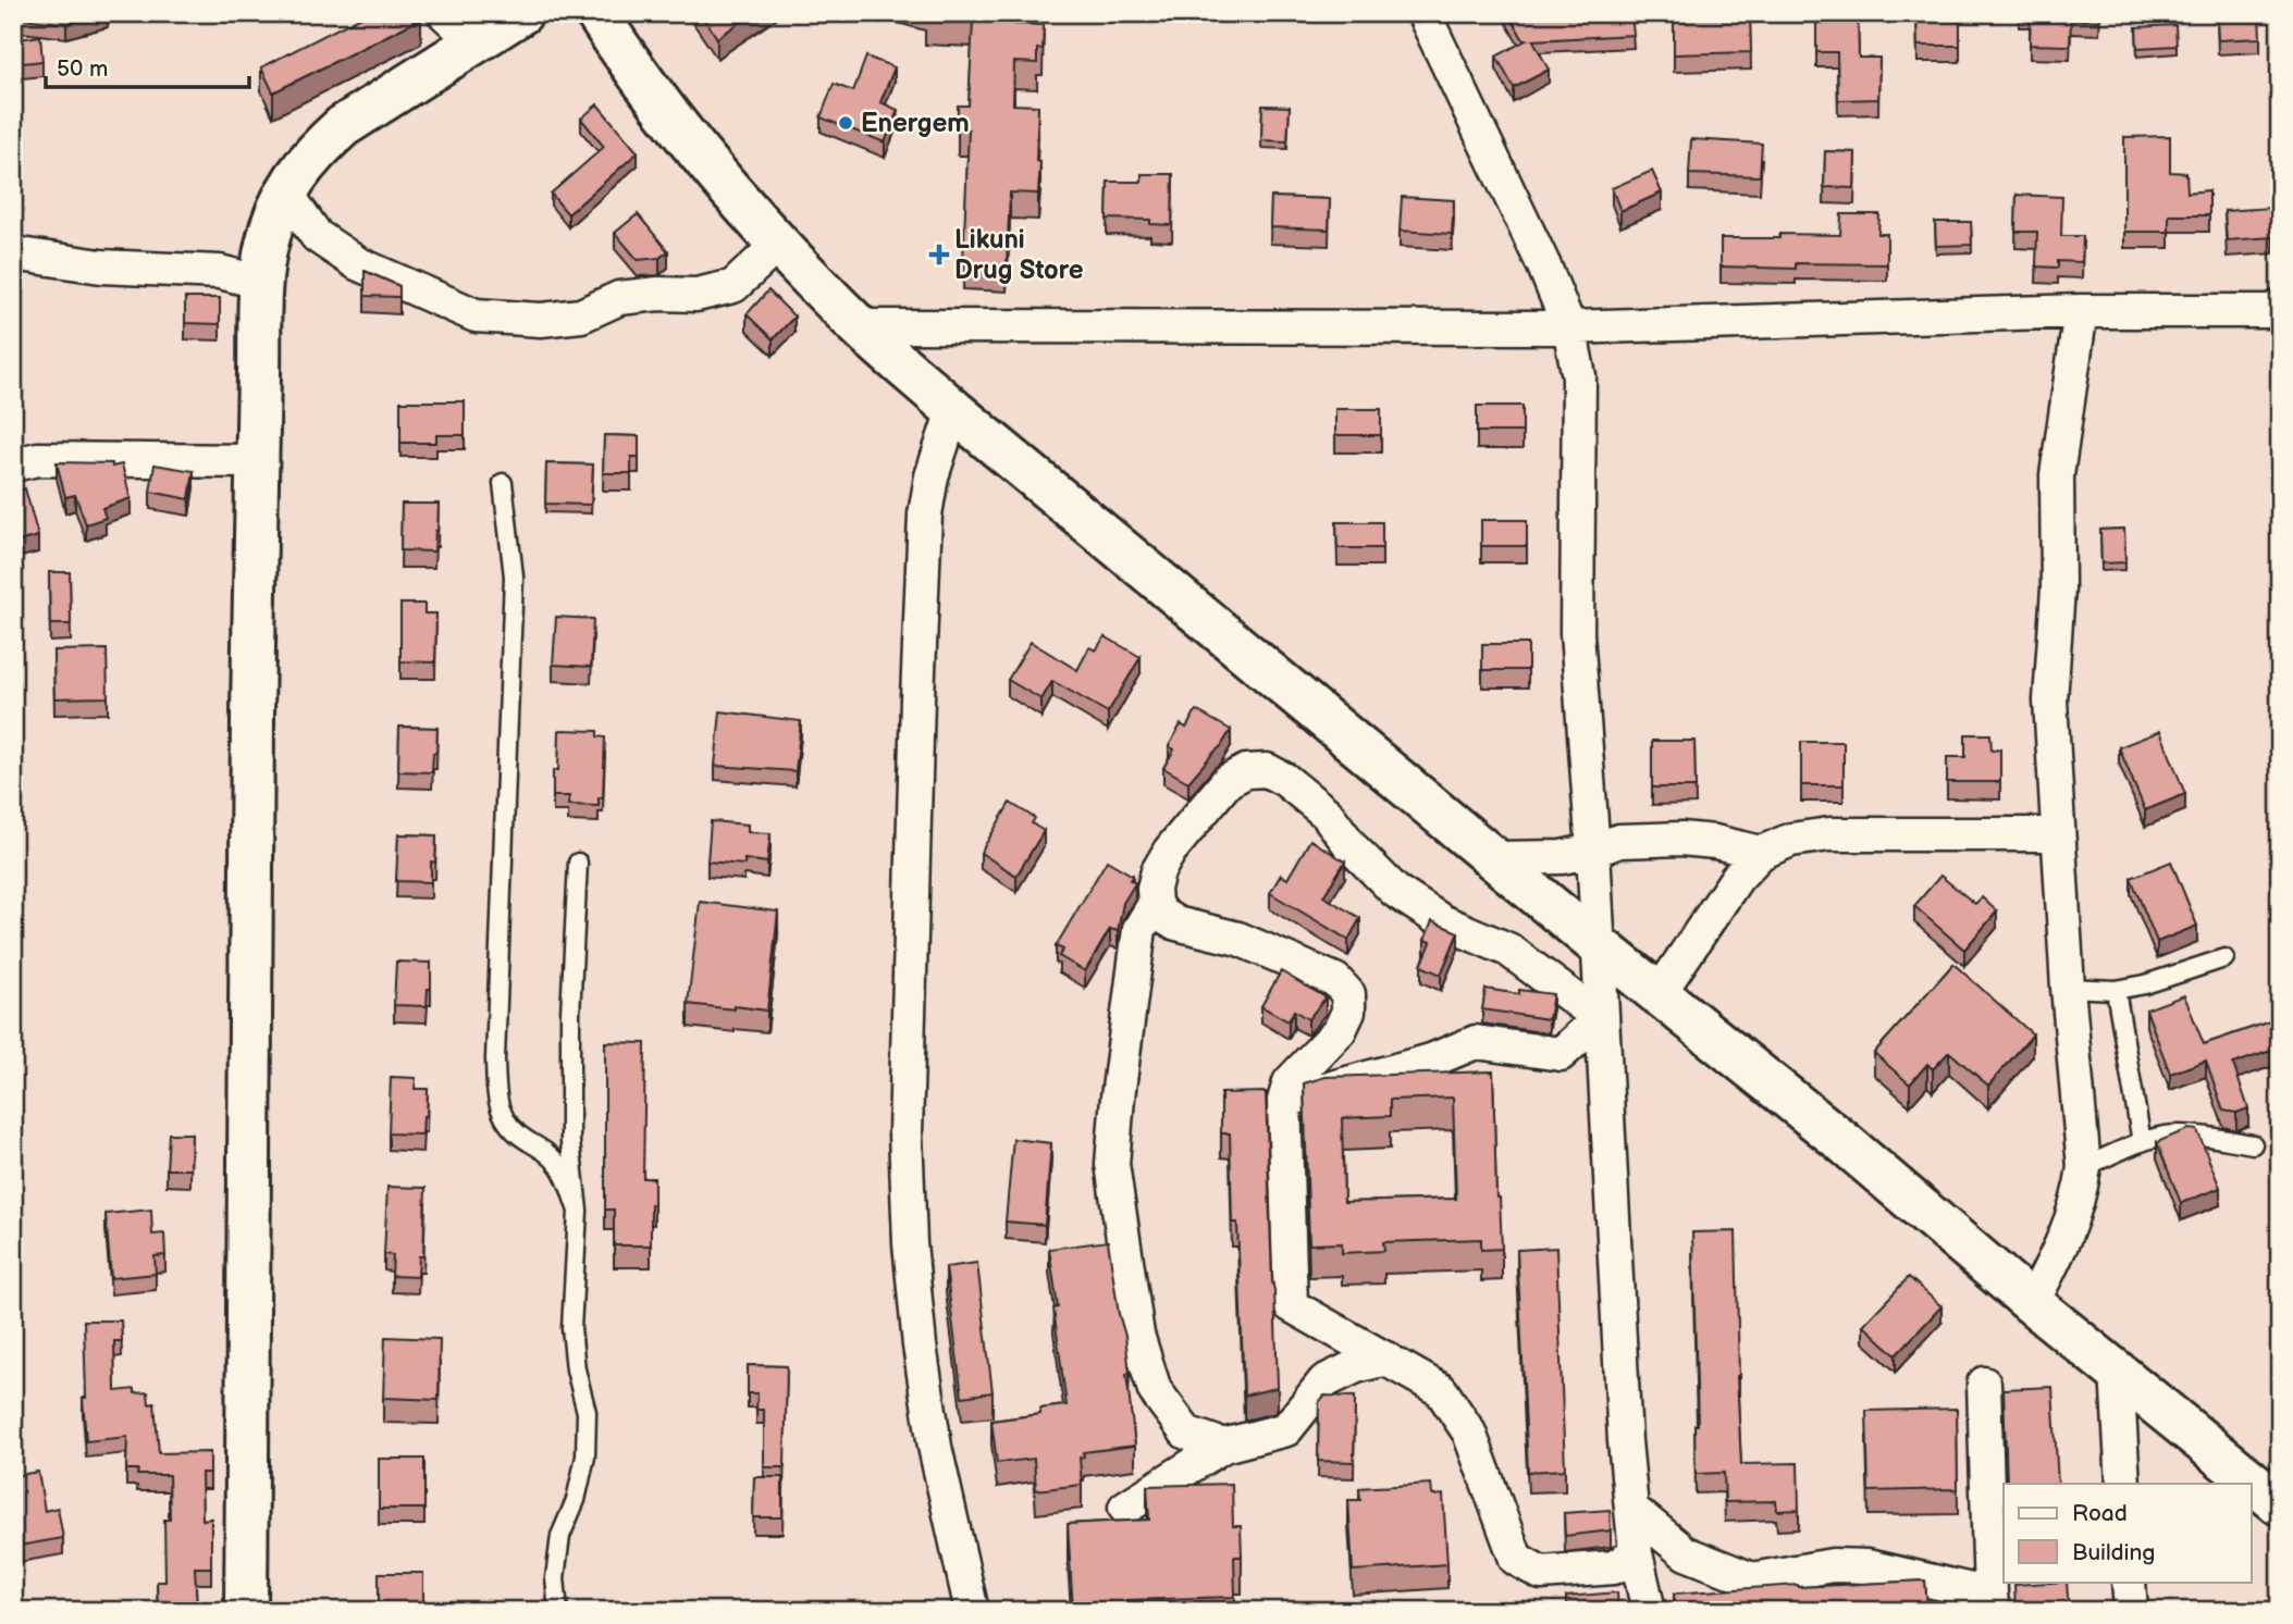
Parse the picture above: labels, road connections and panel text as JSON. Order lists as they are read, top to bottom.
{
  "places": {
    "other": ["Energem"],
    "health": ["Likuni Drug Store"]
  },
  "legend": ["Road", "Building"],
  "scale_bar": "50 m"
}
